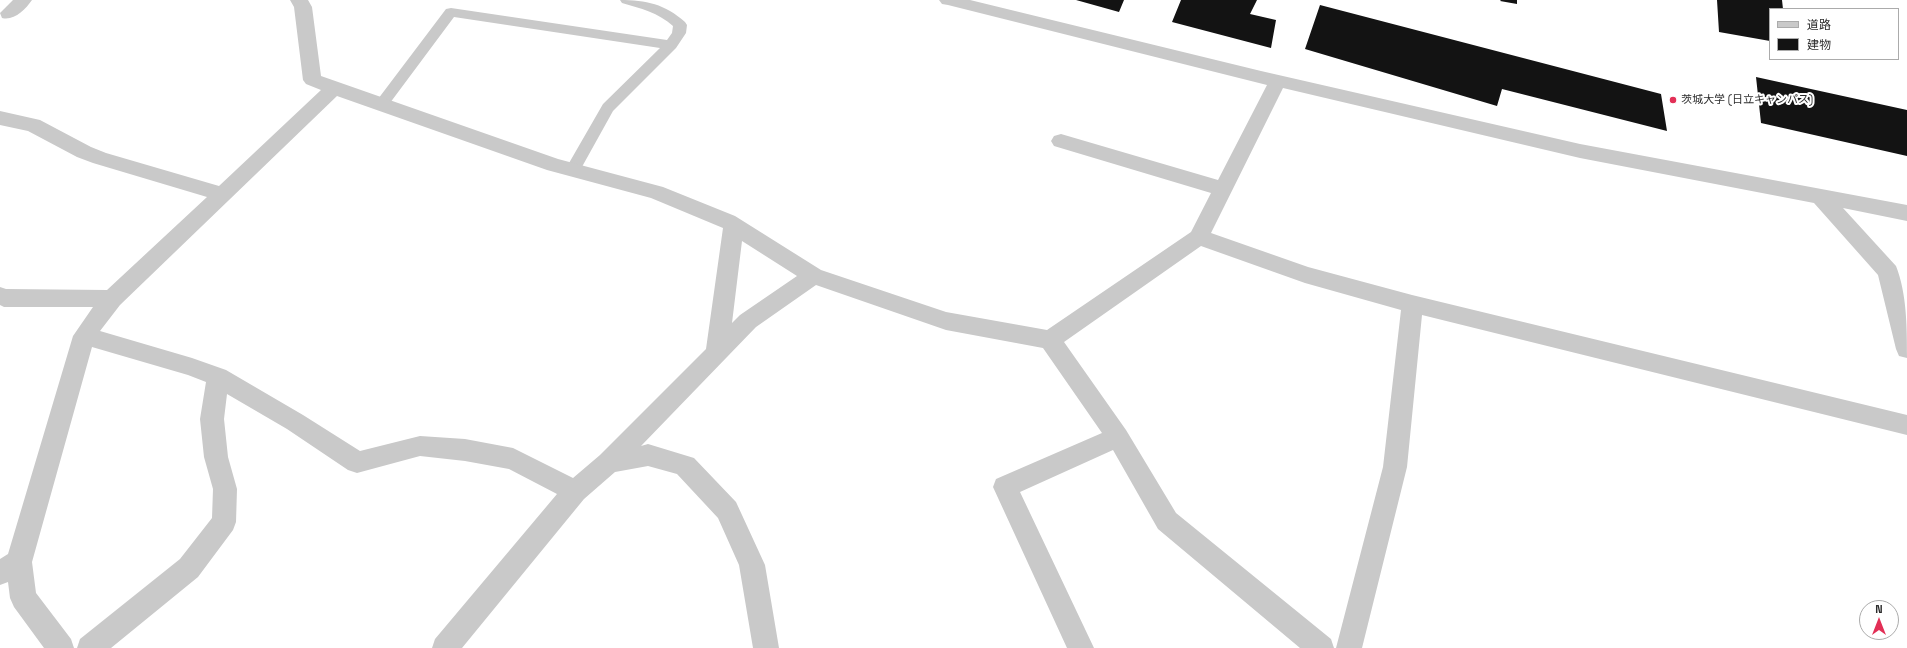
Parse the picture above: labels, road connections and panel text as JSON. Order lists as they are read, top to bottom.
{
  "places": ["茨城大学 (日立キャンパス)"],
  "legend": ["道路", "建物"],
  "north": "top"
}
